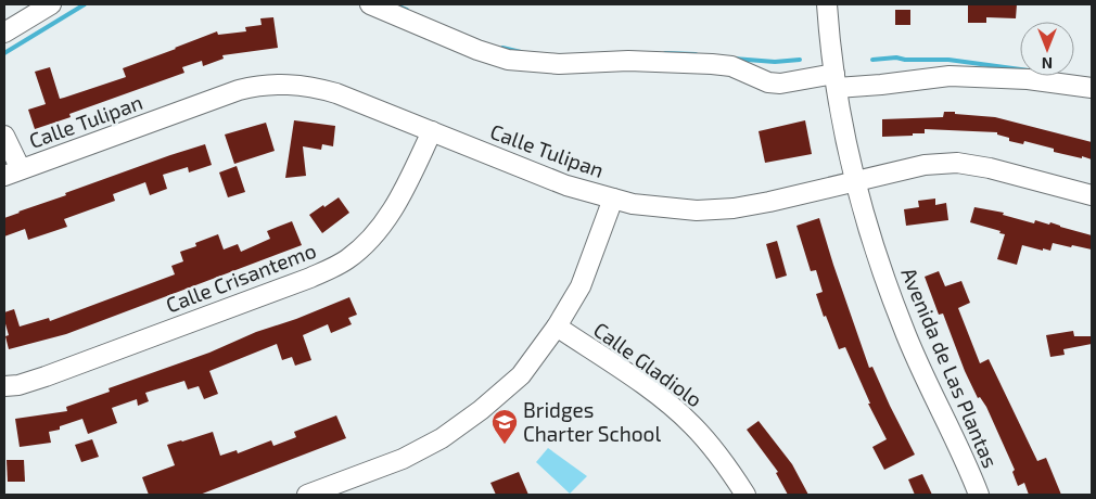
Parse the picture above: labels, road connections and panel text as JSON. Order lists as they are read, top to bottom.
{
  "streets": {
    "street": [
      "Calle Tulipan",
      "Calle Crisantemo",
      "Calle Gladiolo",
      "Avenida de Las Plantas"
    ]
  },
  "crossings": [
    ["Calle Tulipan", "Calle Crisantemo"],
    ["Calle Tulipan", "Avenida de Las Plantas"]
  ],
  "places": {
    "school or university": ["Bridges Charter School"]
  },
  "north": "bottom"
}
